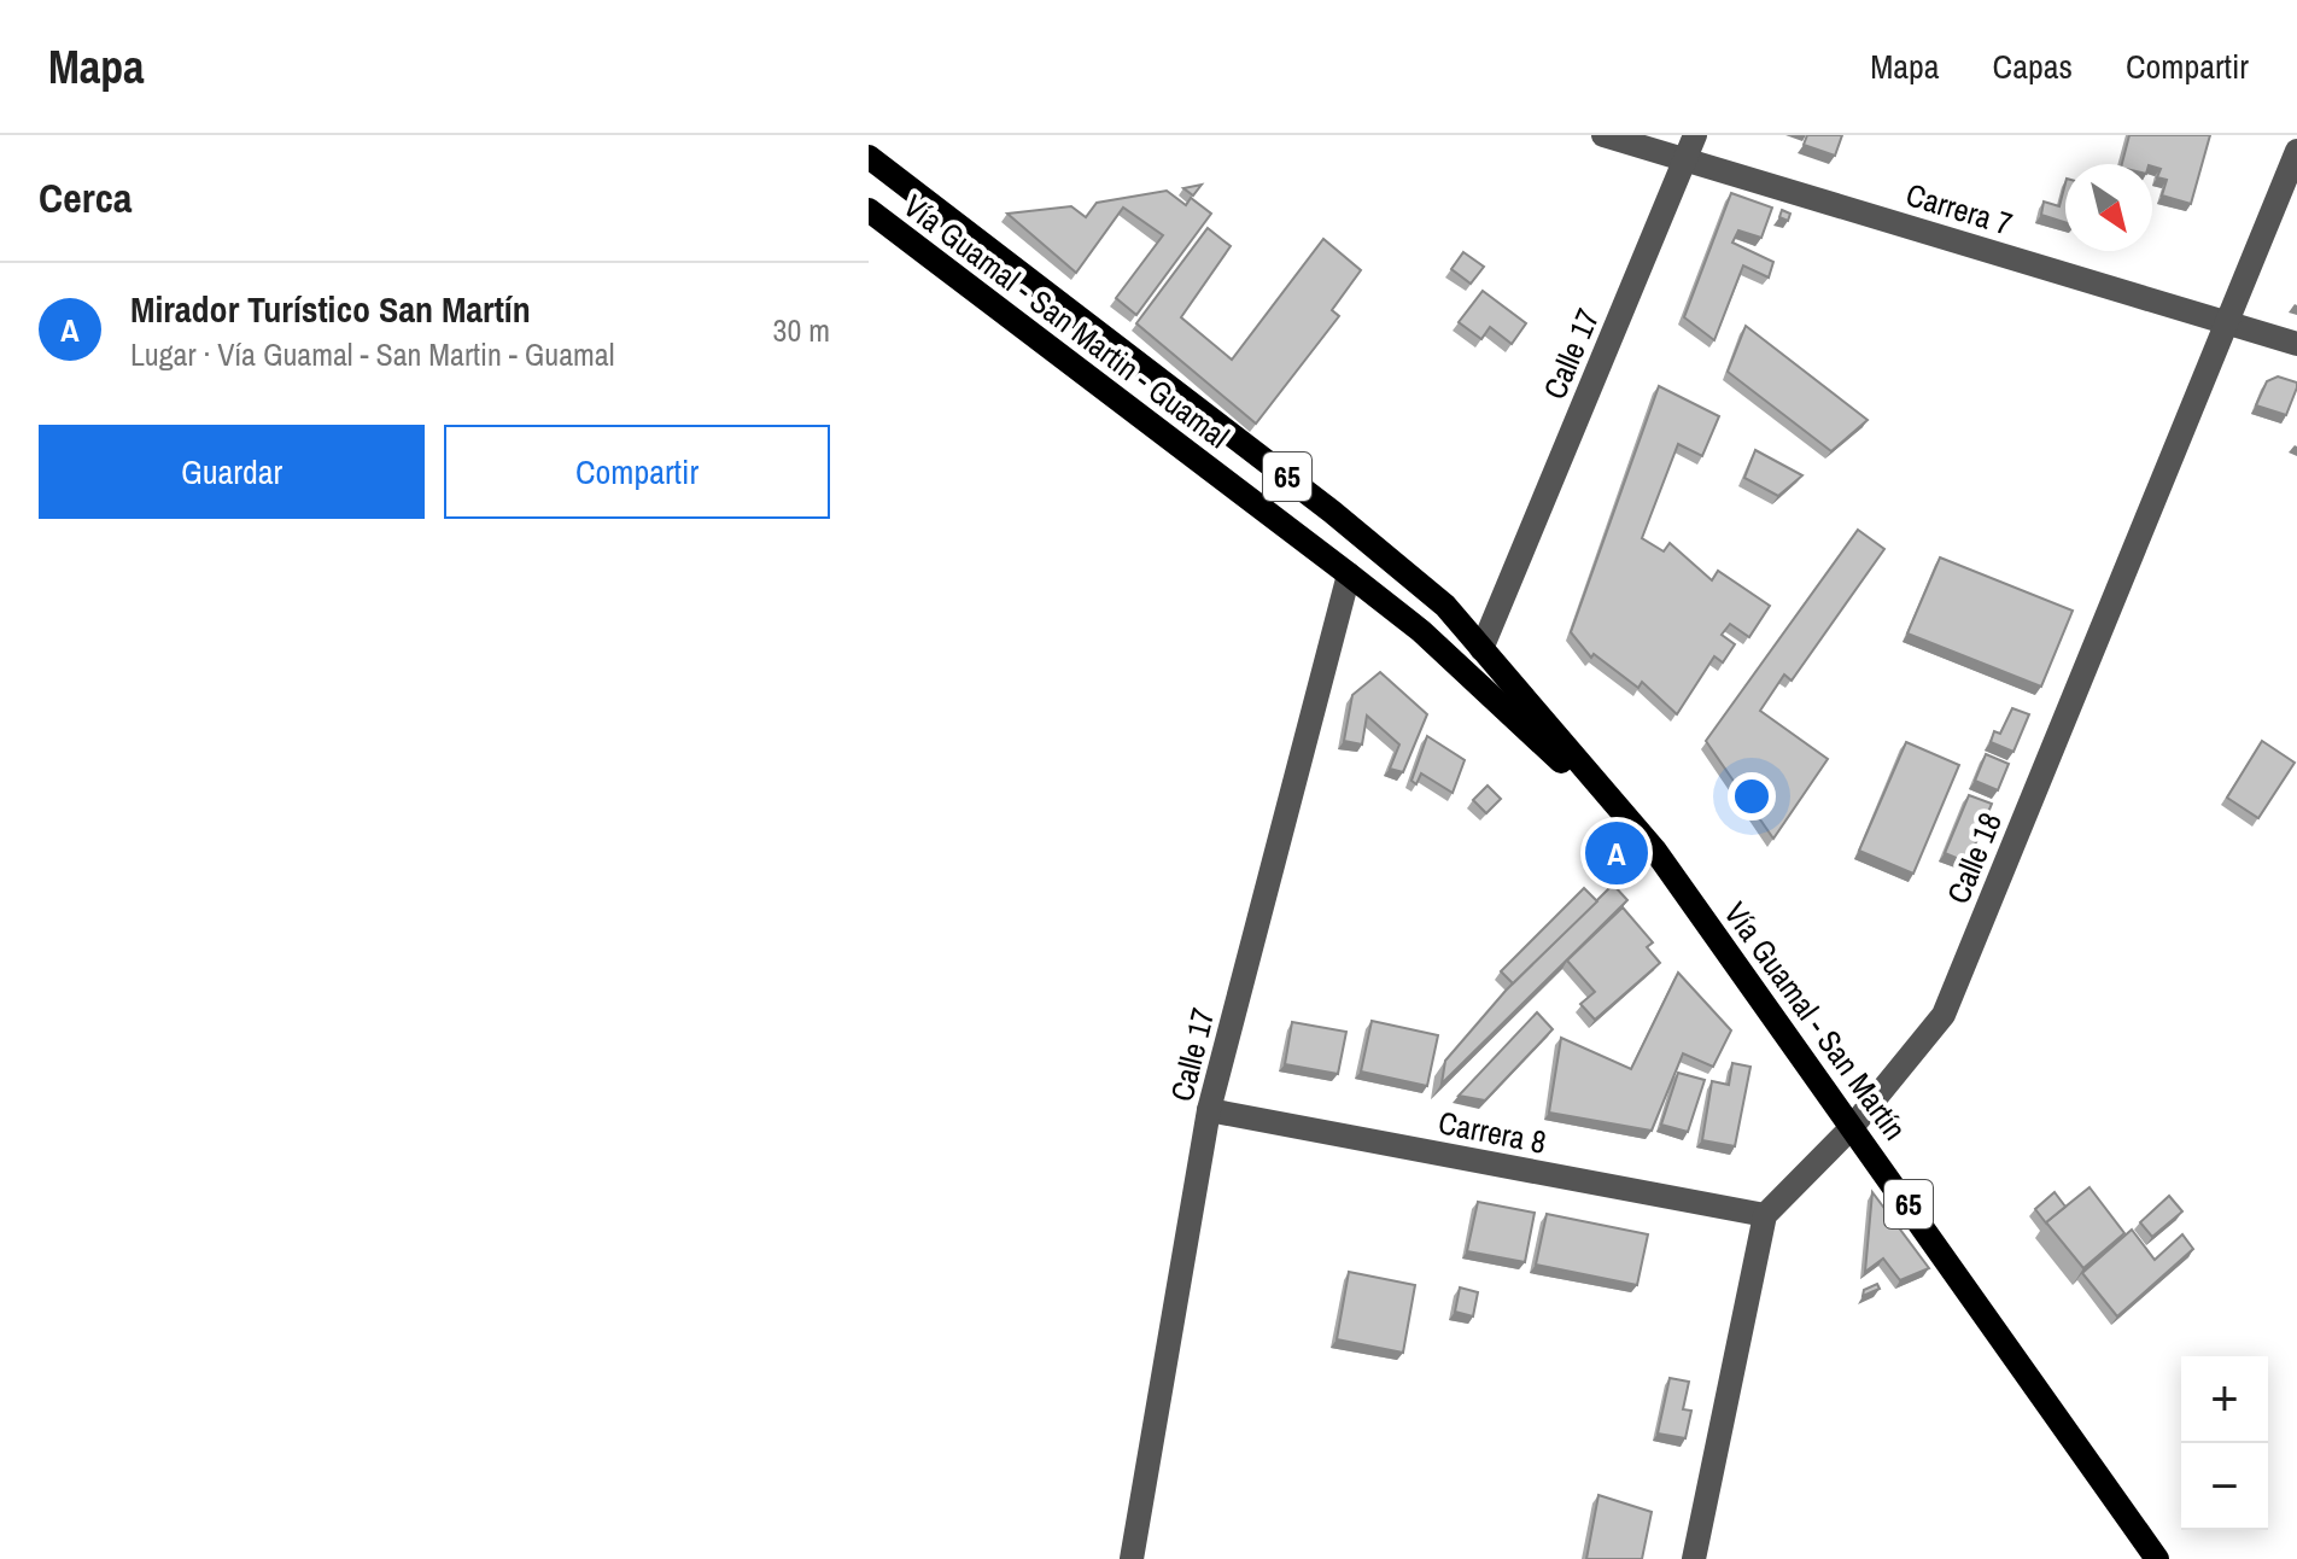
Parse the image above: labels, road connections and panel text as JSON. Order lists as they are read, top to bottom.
{
  "streets": {
    "main road": ["Vía Guamal - San Martin - Guamal", "65", "Vía Guamal - San Martín"],
    "street": [
      "Carrera 7",
      "Calle 17",
      "Calle 18",
      "Carrera 8"
    ]
  },
  "crossings": [
    ["Carrera 7", "Calle 17"],
    ["Carrera 7", "Calle 18"],
    ["Vía Guamal - San Martin - Guamal", "Calle 17"],
    ["Vía Guamal - San Martin - Guamal", "Vía Guamal - San Martín"],
    ["Calle 17", "Carrera 8"],
    ["Calle 18", "Vía Guamal - San Martín"],
    ["Calle 18", "Carrera 8"]
  ],
  "north": "bottom right",
  "page": {
    "header": "Mapa",
    "nav": ["Mapa", "Capas", "Compartir"],
    "heading": "Cerca",
    "list": [
      {
        "mark": "A",
        "name": "Mirador Turístico San Martín",
        "note": "Lugar · Vía Guamal - San Martin - Guamal",
        "value": "30 m"
      }
    ],
    "buttons": ["Guardar", "Compartir"],
    "pins": "A",
    "map_buttons": ["+", "−"]
  }
}
